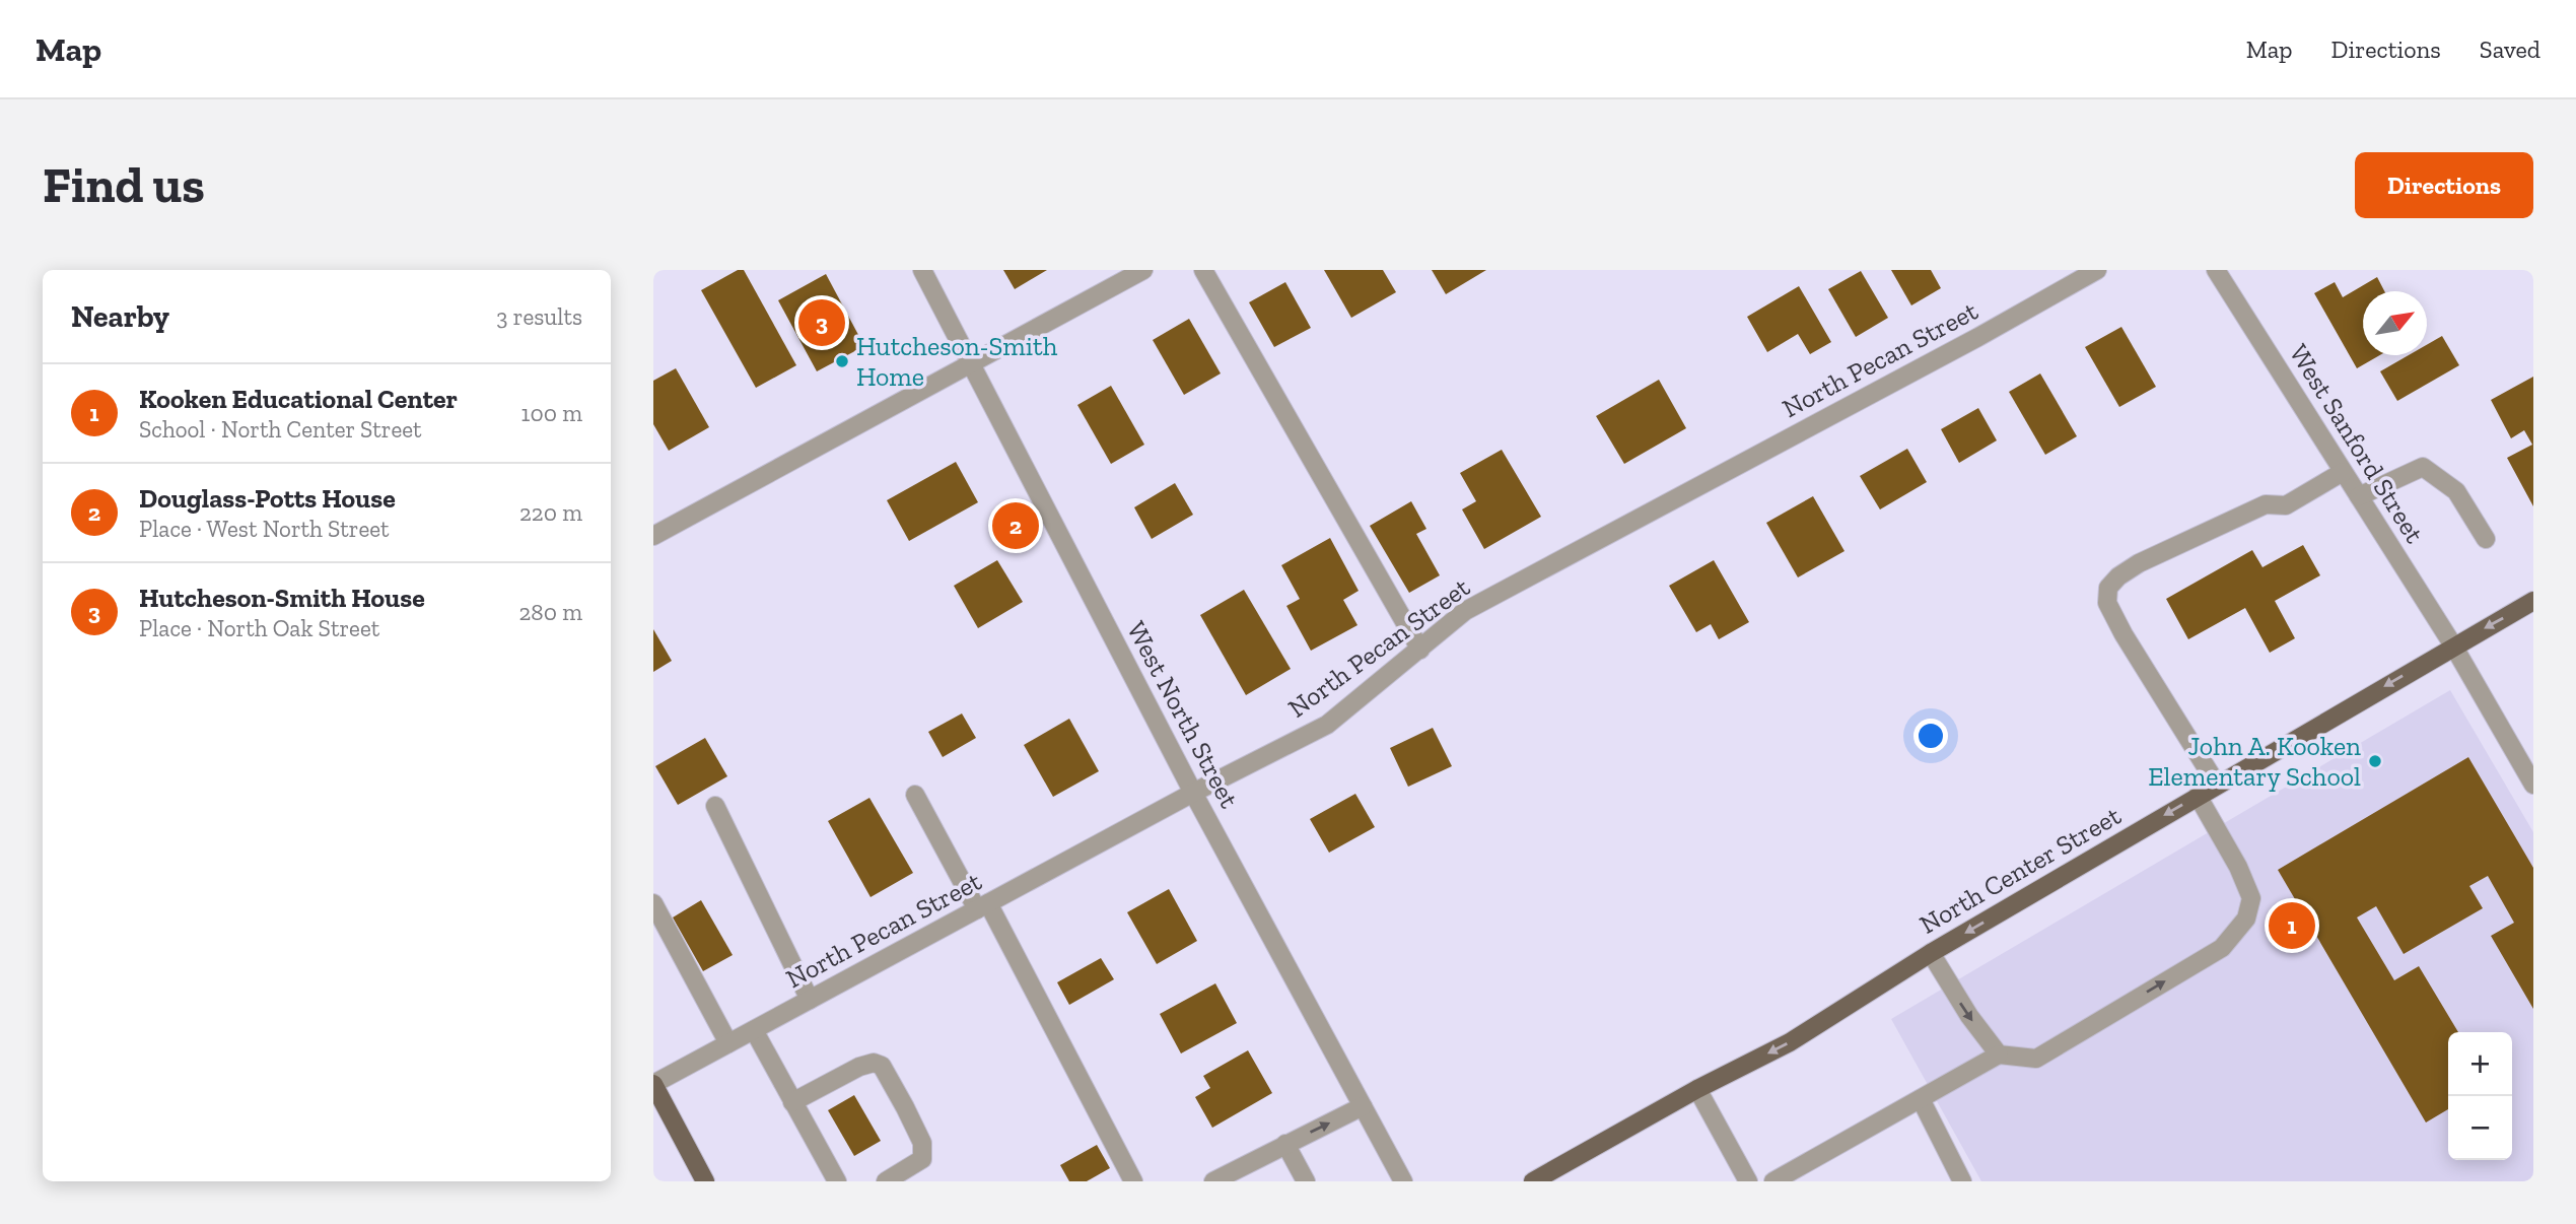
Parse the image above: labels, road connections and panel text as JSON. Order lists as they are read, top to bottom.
{
  "streets": {
    "main road": ["North Center Street"],
    "street": ["North Pecan Street", "West Sanford Street", "West North Street"]
  },
  "crossings": [
    ["North Pecan Street", "West North Street"],
    ["West Sanford Street", "North Center Street"]
  ],
  "one_way": ["North Center Street"],
  "places": ["Hutcheson-Smith Home", "John A. Kooken Elementary School"],
  "north": "top right",
  "page": {
    "header": "Map",
    "nav": ["Map", "Directions", "Saved"],
    "buttons": "Directions",
    "title": "Find us",
    "heading": ["Nearby", "3 results"],
    "pins": ["3", "2", "1"],
    "list": [
      {
        "mark": "1",
        "name": "Kooken Educational Center",
        "note": "School · North Center Street",
        "value": "100 m"
      },
      {
        "mark": "2",
        "name": "Douglass-Potts House",
        "note": "Place · West North Street",
        "value": "220 m"
      },
      {
        "mark": "3",
        "name": "Hutcheson-Smith House",
        "note": "Place · North Oak Street",
        "value": "280 m"
      }
    ],
    "map_buttons": ["+", "−"]
  }
}
